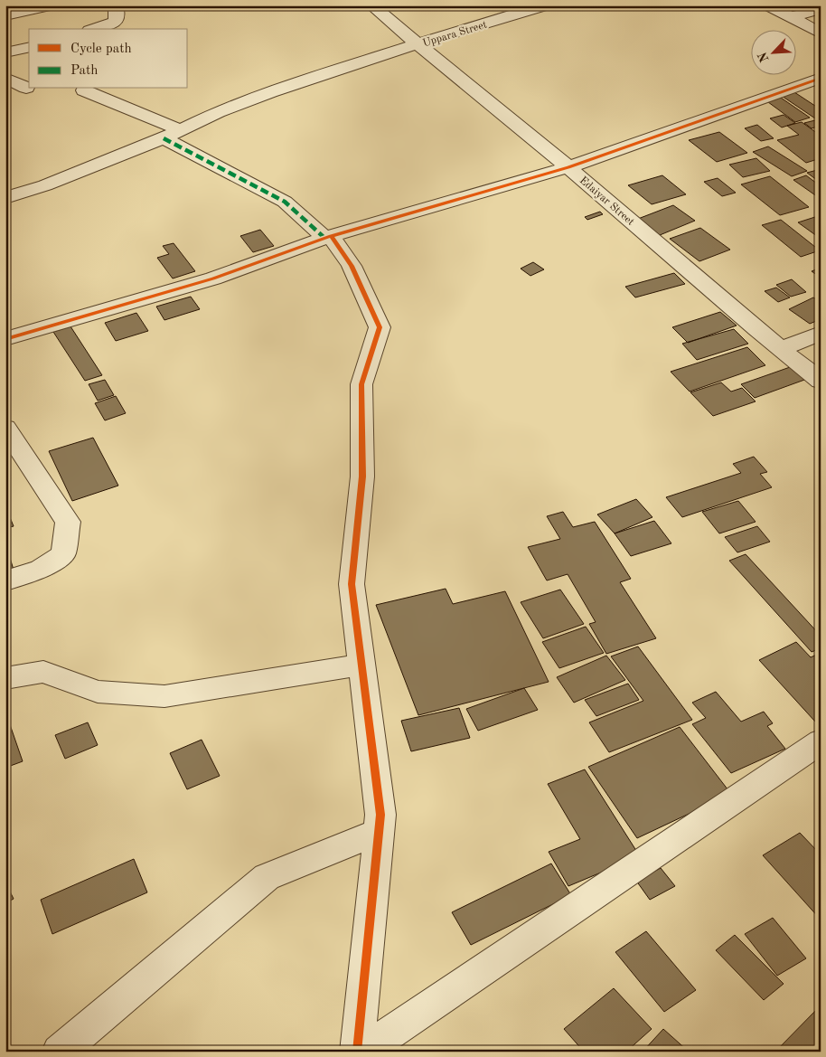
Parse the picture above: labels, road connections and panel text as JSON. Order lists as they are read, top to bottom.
{
  "streets": {
    "street": ["Uppara Street", "Edaiyar Street"]
  },
  "crossings": [
    ["Uppara Street", "Edaiyar Street"]
  ],
  "legend": ["Cycle path", "Path"],
  "north": "bottom left"
}
